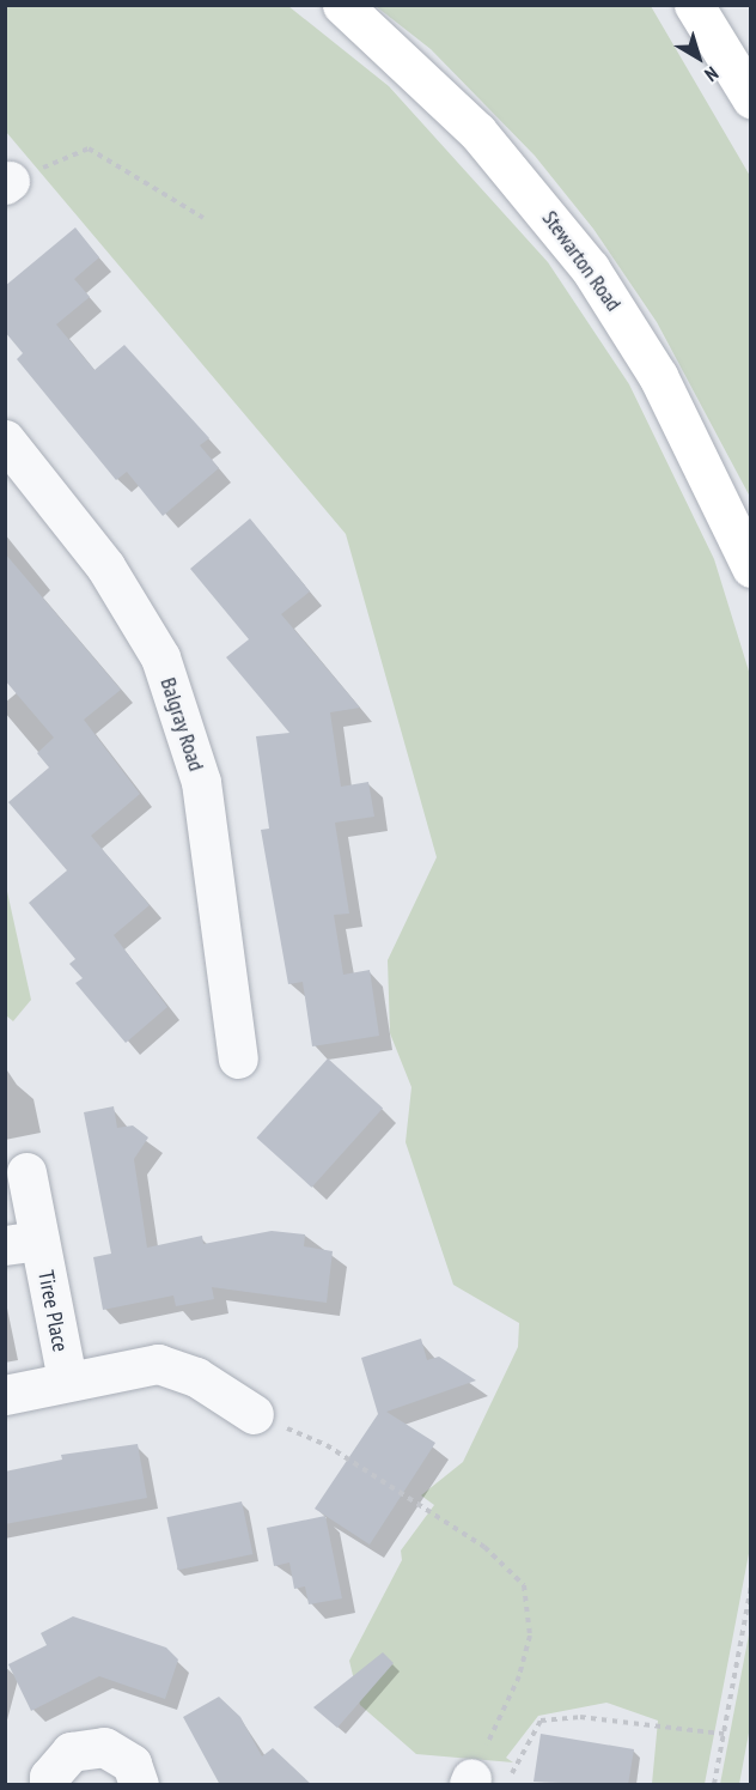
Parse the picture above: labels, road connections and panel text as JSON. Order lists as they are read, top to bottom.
{
  "streets": {
    "main road": ["Stewarton Road"],
    "street": ["Balgray Road", "Tiree Place"]
  },
  "north": "bottom right"
}
